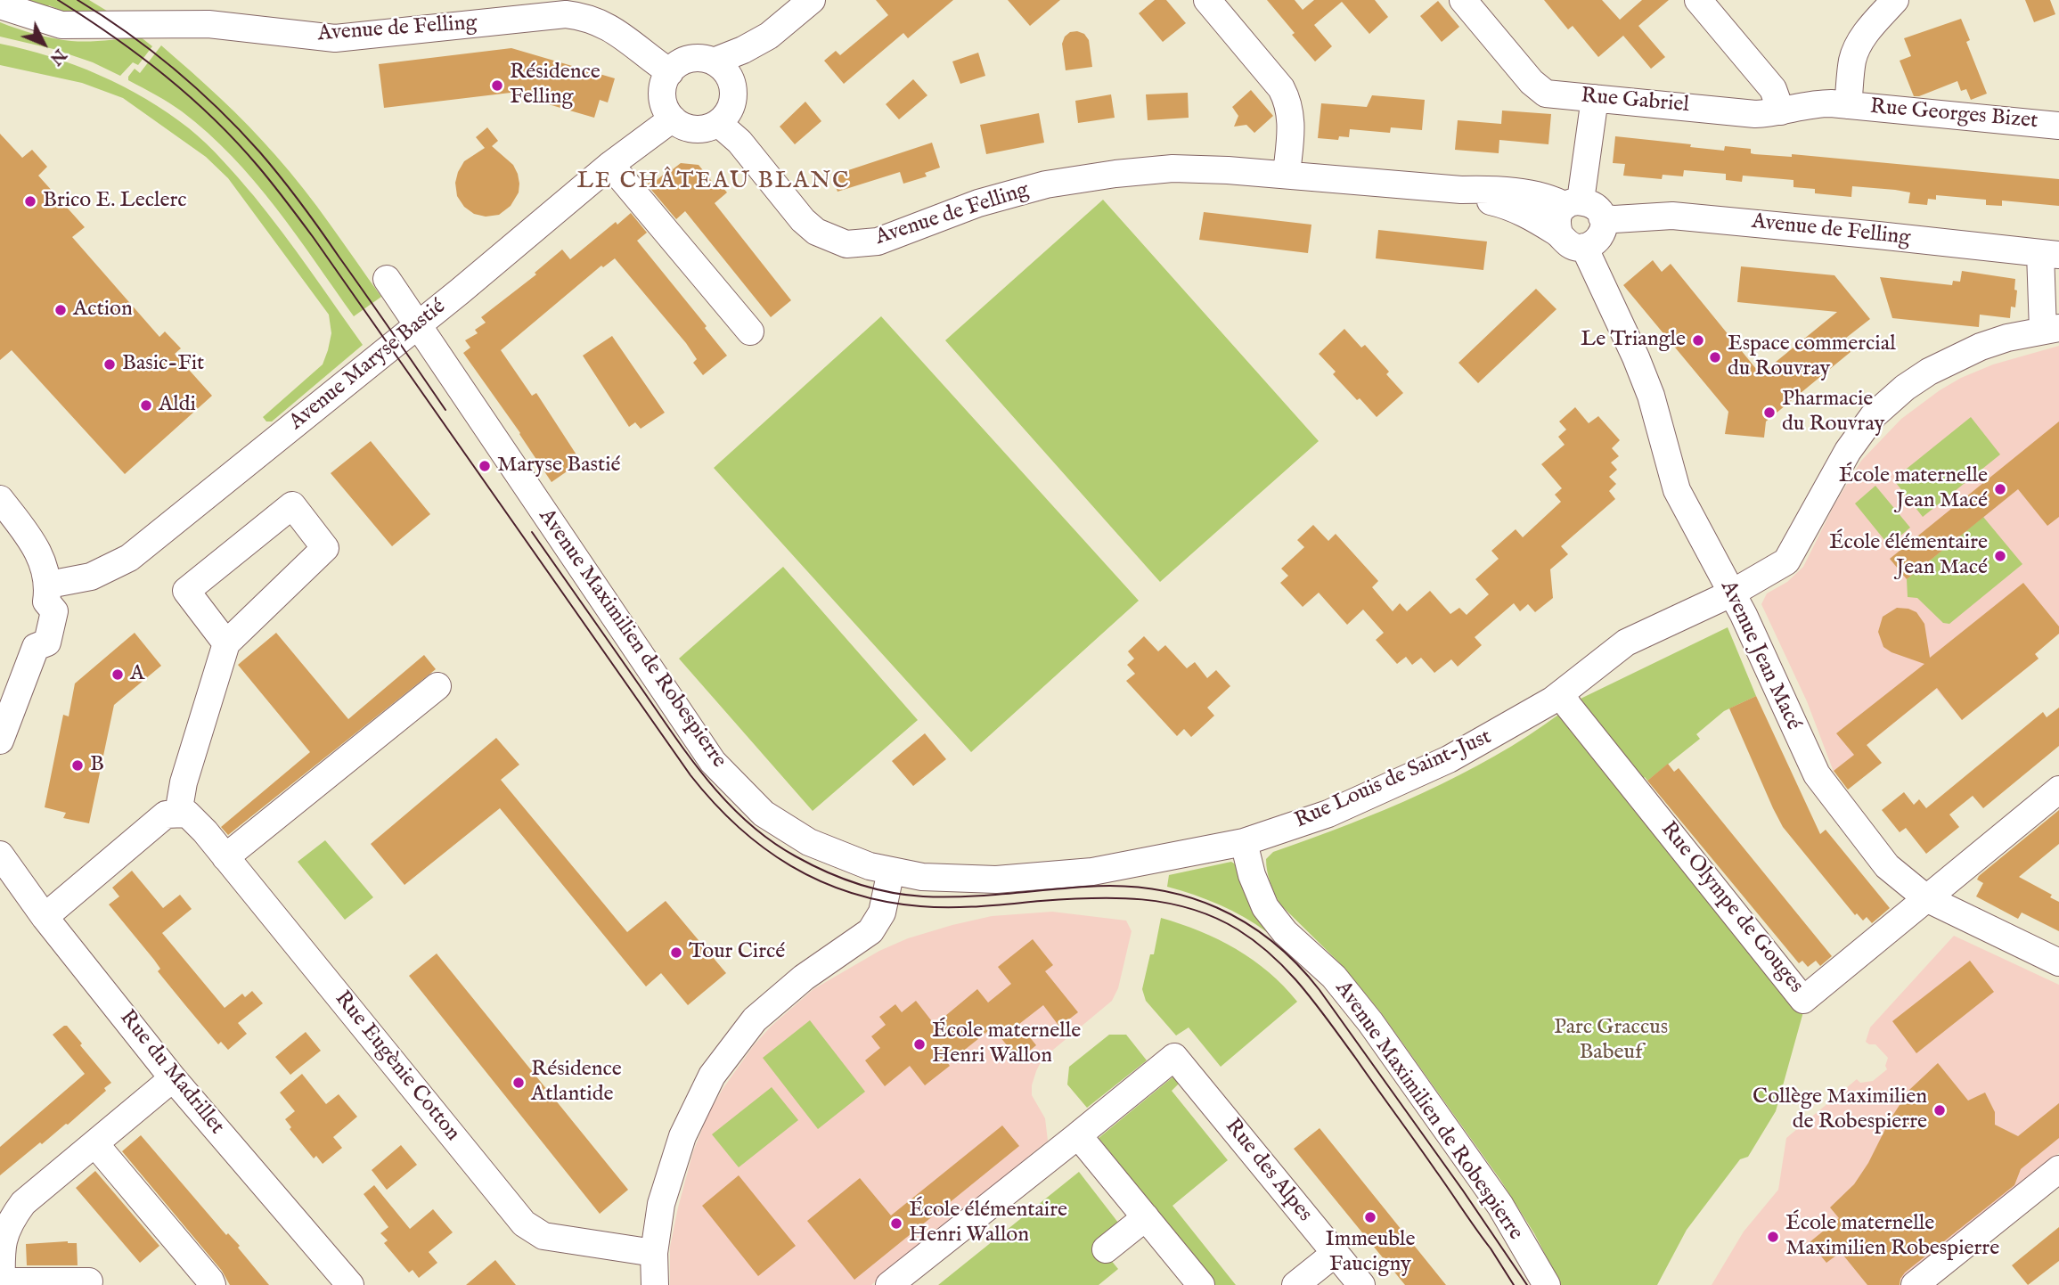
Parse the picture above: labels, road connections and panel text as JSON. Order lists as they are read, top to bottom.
{
  "streets": {
    "street": [
      "Avenue de Felling",
      "Rue Gabriel",
      "Rue Georges Bizet",
      "Avenue Maryse Bastié",
      "Avenue Maximilien de Robespierre",
      "Avenue Jean Macé",
      "Rue Louis de Saint-Just",
      "Rue Olympe de Gouges",
      "Rue Eugènie Cotton",
      "Rue du Madrillet",
      "Rue des Alpes"
    ]
  },
  "crossings": [
    ["Avenue de Felling", "Avenue Maryse Bastié"],
    ["Avenue de Felling", "Avenue Jean Macé"],
    ["Rue Gabriel", "Rue Georges Bizet"],
    ["Avenue Maryse Bastié", "Avenue Maximilien de Robespierre"],
    ["Avenue Maximilien de Robespierre", "Rue Louis de Saint-Just"],
    ["Avenue Jean Macé", "Rue Louis de Saint-Just"],
    ["Avenue Jean Macé", "Rue Olympe de Gouges"],
    ["Rue Louis de Saint-Just", "Rue Olympe de Gouges"]
  ],
  "districts": ["LE CHÂTEAU BLANC"],
  "parks": ["Parc Graccus Babeuf"],
  "places": [
    "Résidence Felling",
    "Brico E. Leclerc",
    "Action",
    "Le Triangle",
    "Espace commercial du Rouvray",
    "Basic-Fit",
    "Aldi",
    "Pharmacie du Rouvray",
    "Maryse Bastié",
    "École maternelle Jean Macé",
    "École élémentaire Jean Macé",
    "A",
    "B",
    "Tour Circé",
    "École maternelle Henri Wallon",
    "Résidence Atlantide",
    "Collège Maximilien de Robespierre",
    "Immeuble Faucigny",
    "École élémentaire Henri Wallon",
    "École maternelle Maximilien Robespierre"
  ],
  "north": "bottom right"
}
